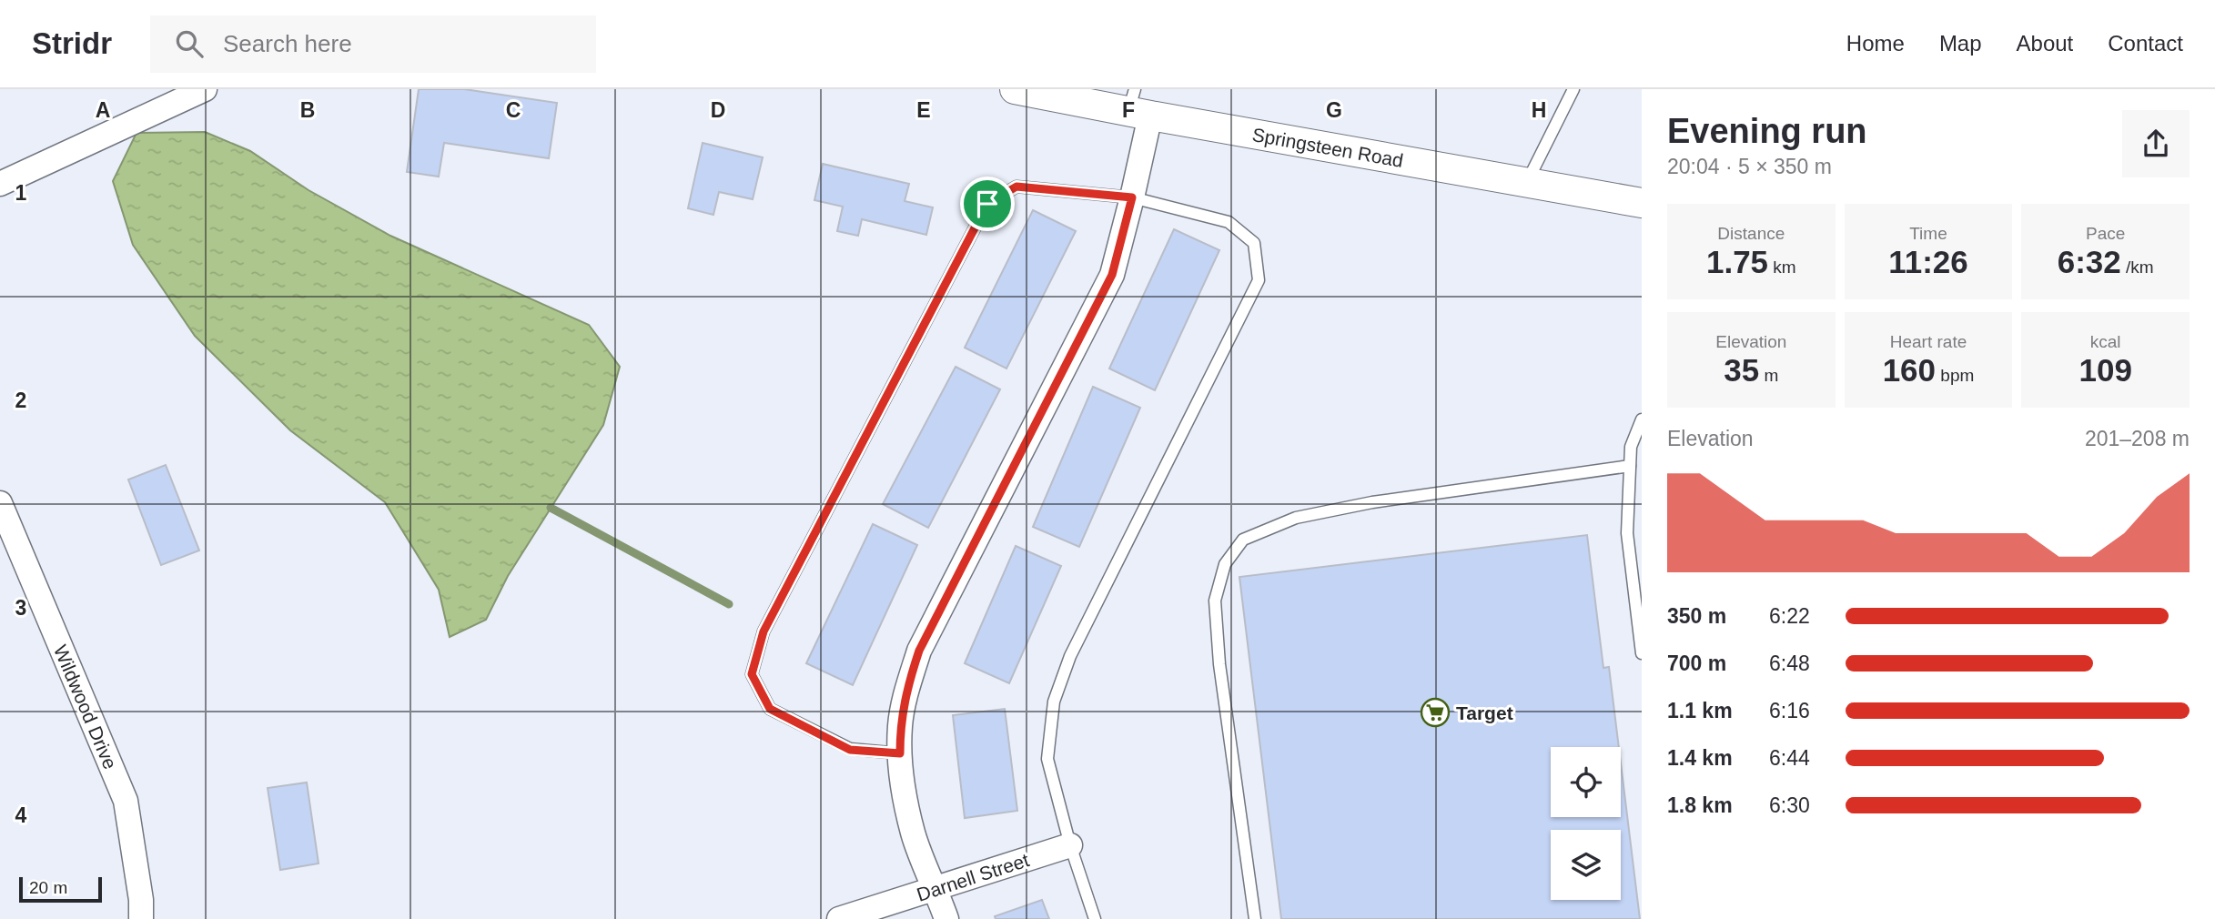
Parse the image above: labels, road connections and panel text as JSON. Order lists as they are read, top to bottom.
{
  "streets": {
    "street": ["Springsteen Road", "Wildwood Drive", "Darnell Street"]
  },
  "places": {
    "supermarket": ["Target"]
  },
  "scale_bar": "20 m",
  "page": {
    "header": "Stridr",
    "search": "Search here",
    "nav": [
      "Home",
      "Map",
      "About",
      "Contact"
    ],
    "heading": ["Evening run", "20:04 · 5 × 350 m"],
    "stats": [
      ["Distance", "1.75 km"],
      ["Time", "11:26"],
      ["Pace", "6:32 /km"],
      ["Elevation", "35 m"],
      ["Heart rate", "160 bpm"],
      ["kcal", "109"]
    ],
    "chart": ["Elevation", "201–208 m"],
    "list": [
      {
        "name": "350 m",
        "note": "6:22"
      },
      {
        "name": "700 m",
        "note": "6:48"
      },
      {
        "name": "1.1 km",
        "note": "6:16"
      },
      {
        "name": "1.4 km",
        "note": "6:44"
      },
      {
        "name": "1.8 km",
        "note": "6:30"
      }
    ],
    "scale": "20 m"
  },
  "grid": {
    "columns": [
      "A",
      "B",
      "C",
      "D",
      "E",
      "F",
      "G",
      "H"
    ],
    "rows": [
      "1",
      "2",
      "3",
      "4"
    ]
  }
}
